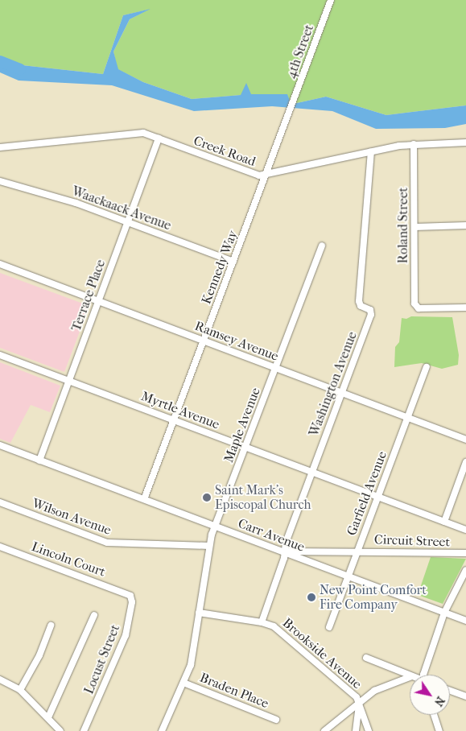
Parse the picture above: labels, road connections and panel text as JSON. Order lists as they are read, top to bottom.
{
  "streets": {
    "street": [
      "4th Street",
      "Creek Road",
      "Waackaack Avenue",
      "Roland Street",
      "Kennedy Way",
      "Terrace Place",
      "Ramsey Avenue",
      "Washington Avenue",
      "Myrtle Avenue",
      "Maple Avenue",
      "Garfield Avenue",
      "Wilson Avenue",
      "Carr Avenue",
      "Circuit Street",
      "Lincoln Court",
      "Brookside Avenue",
      "Locust Street",
      "Braden Place"
    ]
  },
  "crossings": [
    ["4th Street", "Kennedy Way"],
    ["Creek Road", "Roland Street"],
    ["Creek Road", "Kennedy Way"],
    ["Creek Road", "Terrace Place"],
    ["Creek Road", "Washington Avenue"],
    ["Waackaack Avenue", "Kennedy Way"],
    ["Waackaack Avenue", "Terrace Place"],
    ["Kennedy Way", "Ramsey Avenue"],
    ["Kennedy Way", "Myrtle Avenue"],
    ["Kennedy Way", "Carr Avenue"],
    ["Terrace Place", "Ramsey Avenue"],
    ["Terrace Place", "Myrtle Avenue"],
    ["Terrace Place", "Carr Avenue"],
    ["Ramsey Avenue", "Washington Avenue"],
    ["Ramsey Avenue", "Maple Avenue"],
    ["Ramsey Avenue", "Garfield Avenue"],
    ["Washington Avenue", "Myrtle Avenue"],
    ["Washington Avenue", "Carr Avenue"],
    ["Washington Avenue", "Circuit Street"],
    ["Washington Avenue", "Brookside Avenue"],
    ["Myrtle Avenue", "Maple Avenue"],
    ["Myrtle Avenue", "Garfield Avenue"],
    ["Maple Avenue", "Wilson Avenue"],
    ["Maple Avenue", "Carr Avenue"],
    ["Maple Avenue", "Brookside Avenue"],
    ["Maple Avenue", "Braden Place"],
    ["Garfield Avenue", "Carr Avenue"],
    ["Garfield Avenue", "Circuit Street"],
    ["Carr Avenue", "Circuit Street"],
    ["Lincoln Court", "Locust Street"]
  ],
  "places": ["Saint Mark's Episcopal Church", "New Point Comfort Fire Company"],
  "north": "bottom right"
}
